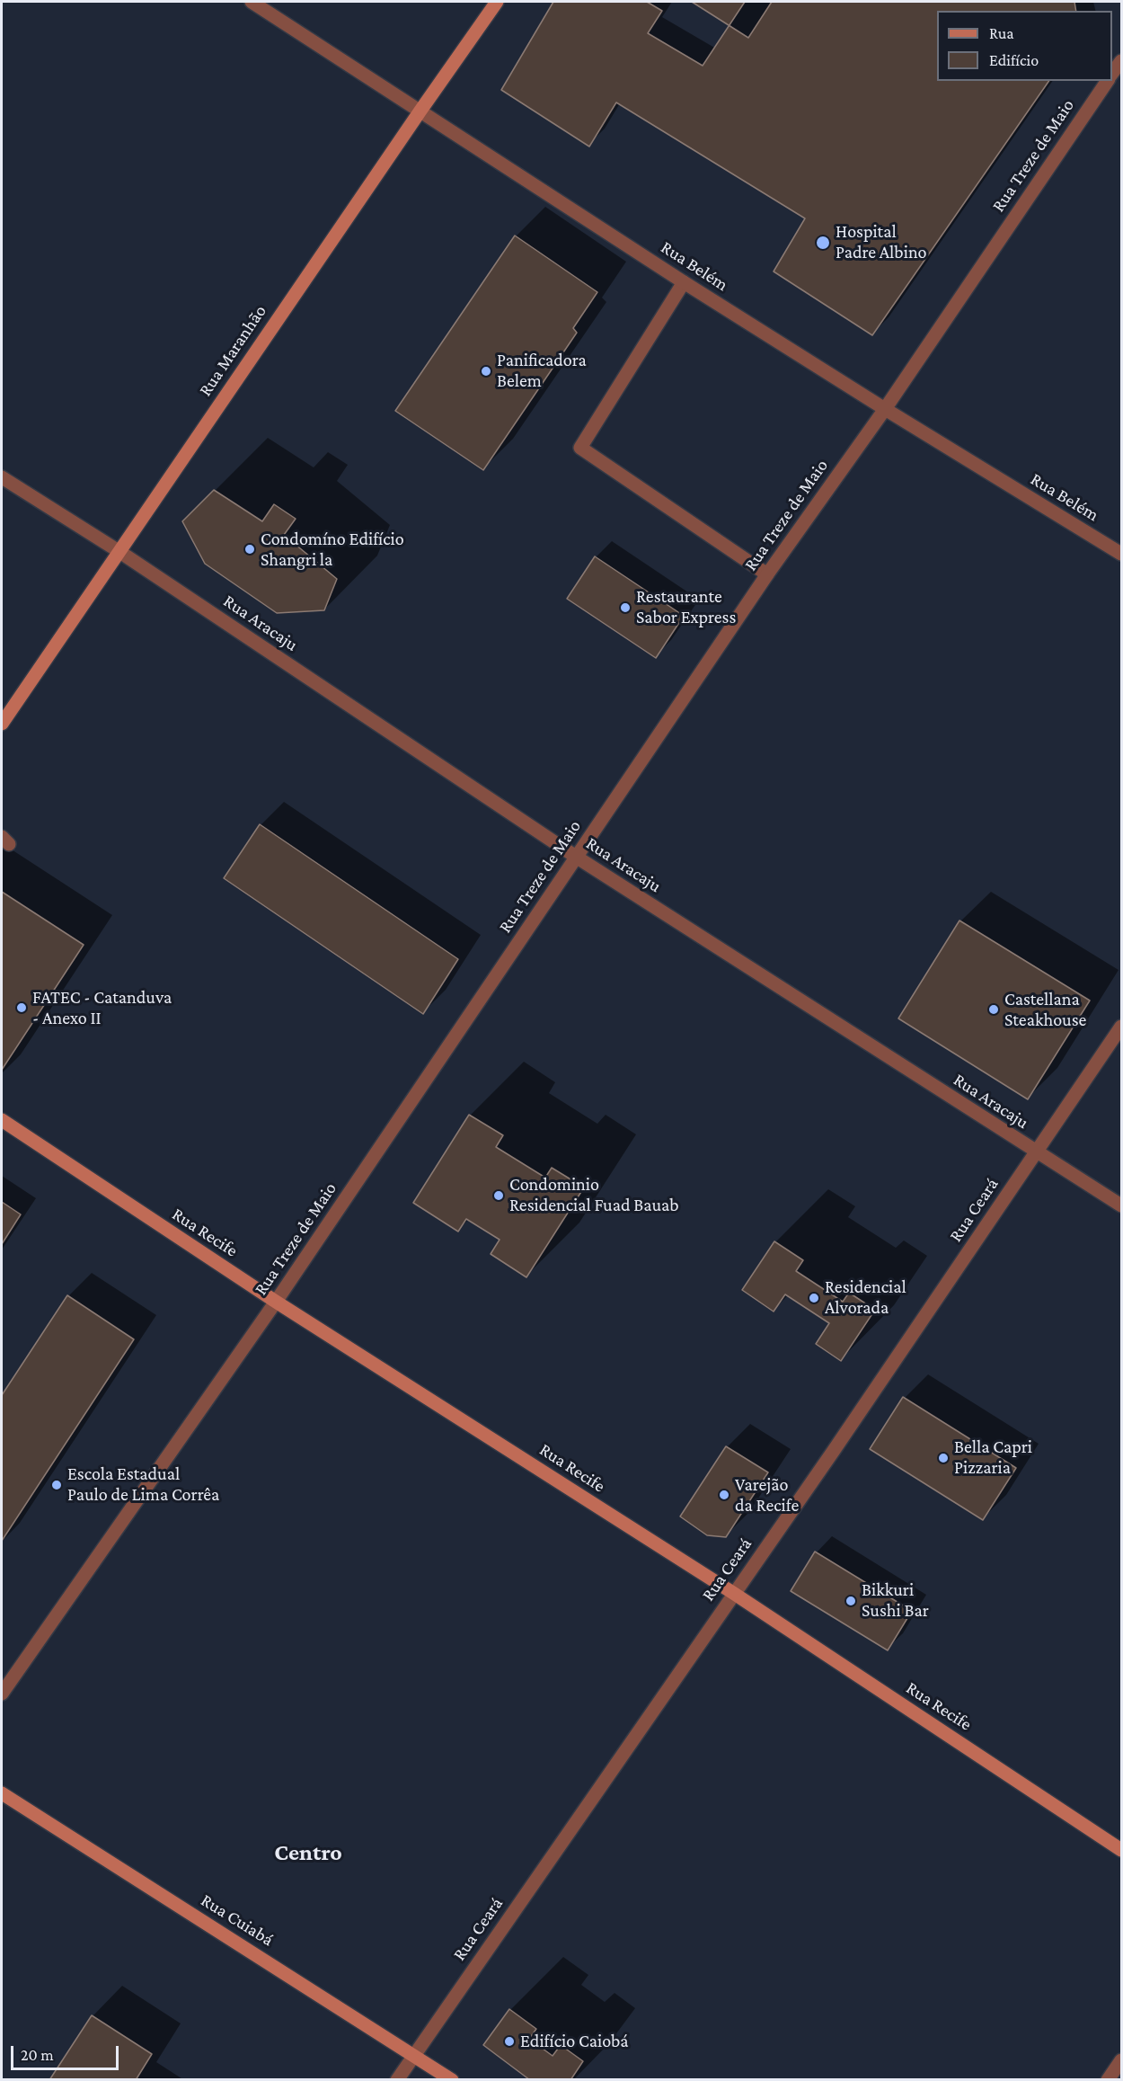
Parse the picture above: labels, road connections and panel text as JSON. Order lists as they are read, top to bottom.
{
  "streets": {
    "main road": ["Rua Maranhão", "Rua Recife", "Rua Cuiabá"],
    "street": [
      "Rua Treze de Maio",
      "Rua Belém",
      "Rua Aracaju",
      "Rua Ceará"
    ]
  },
  "crossings": [
    ["Rua Treze de Maio", "Rua Belém"],
    ["Rua Treze de Maio", "Rua Aracaju"],
    ["Rua Treze de Maio", "Rua Recife"],
    ["Rua Belém", "Rua Maranhão"],
    ["Rua Maranhão", "Rua Aracaju"],
    ["Rua Aracaju", "Rua Ceará"],
    ["Rua Ceará", "Rua Recife"],
    ["Rua Ceará", "Rua Cuiabá"]
  ],
  "districts": ["Centro"],
  "places": [
    "Hospital Padre Albino",
    "Panificadora Belem",
    "Condomíno Edifício Shangri la",
    "Restaurante Sabor Express",
    "FATEC - Catanduva - Anexo II",
    "Castellana Steakhouse",
    "Condominio Residencial Fuad Bauab",
    "Residencial Alvorada",
    "Bella Capri Pizzaria",
    "Escola Estadual Paulo de Lima Corrêa",
    "Varejão da Recife",
    "Bikkuri Sushi Bar",
    "Edifício Caiobá"
  ],
  "legend": ["Rua", "Edifício"],
  "scale_bar": "20 m"
}
